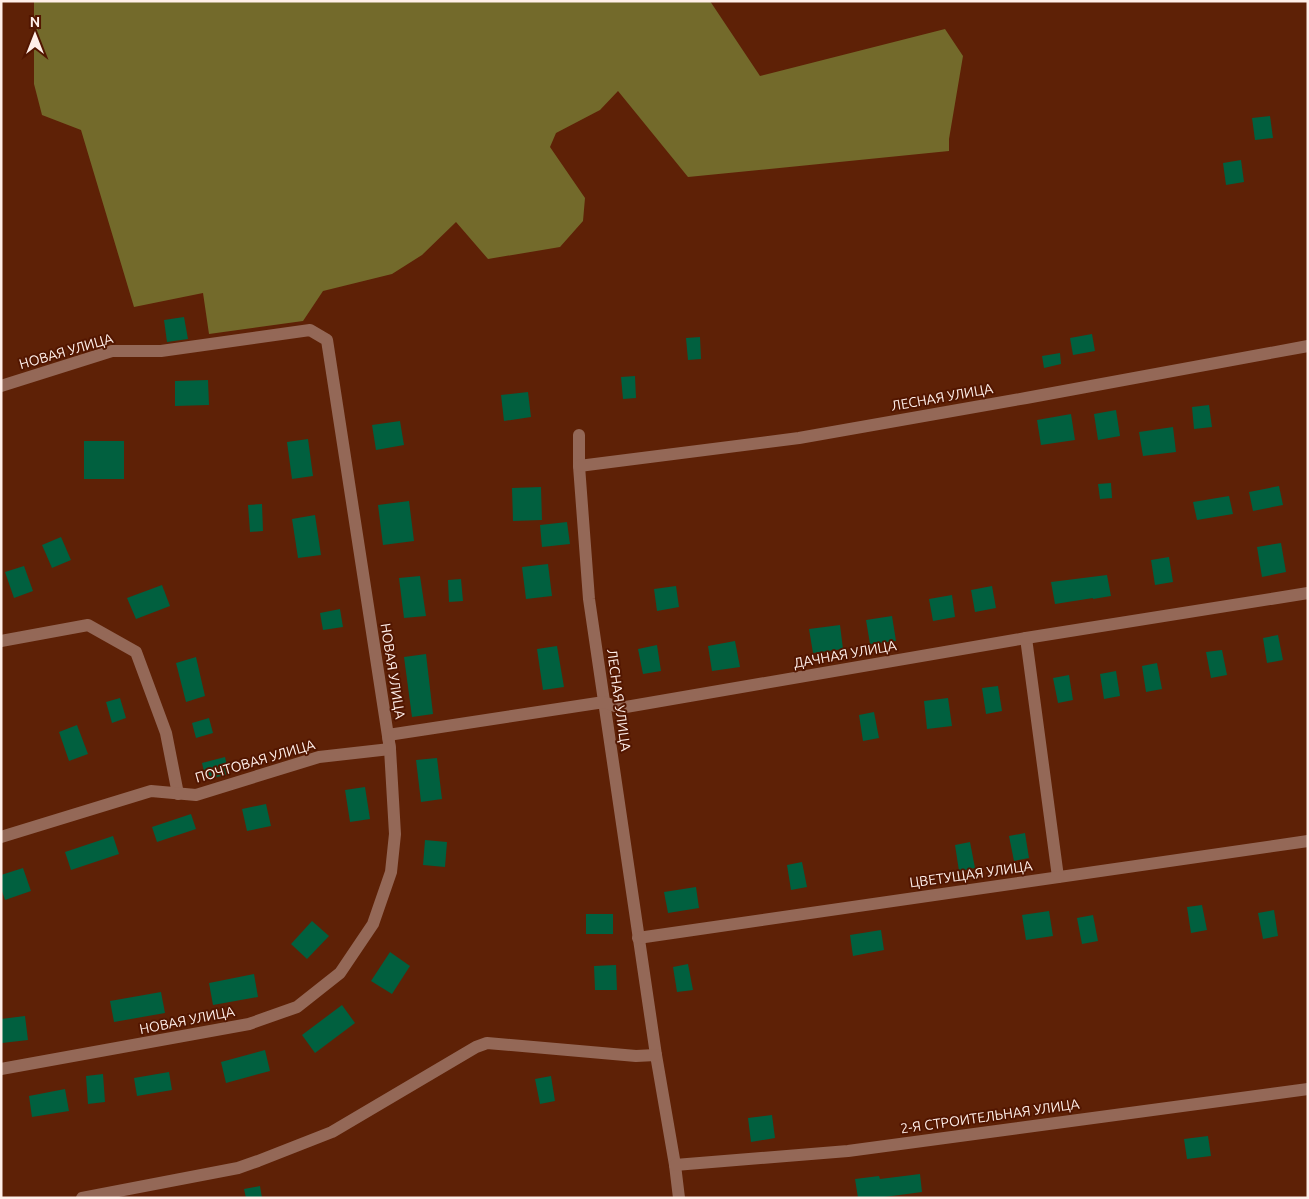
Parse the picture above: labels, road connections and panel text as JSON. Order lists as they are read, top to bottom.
{
  "streets": {
    "street": [
      "НОВАЯ УЛИЦА",
      "ЛЕСНАЯ УЛИЦА",
      "ДАЧНАЯ УЛИЦА",
      "ПОЧТОВАЯ УЛИЦА",
      "ЦВЕТУЩАЯ УЛИЦА",
      "2-Я СТРОИТЕЛЬНАЯ УЛИЦА"
    ]
  },
  "crossings": [
    ["НОВАЯ УЛИЦА", "ДАЧНАЯ УЛИЦА"],
    ["НОВАЯ УЛИЦА", "ПОЧТОВАЯ УЛИЦА"],
    ["ЛЕСНАЯ УЛИЦА", "ДАЧНАЯ УЛИЦА"],
    ["ЛЕСНАЯ УЛИЦА", "ЦВЕТУЩАЯ УЛИЦА"],
    ["ЛЕСНАЯ УЛИЦА", "2-Я СТРОИТЕЛЬНАЯ УЛИЦА"]
  ],
  "north": "top"
}
